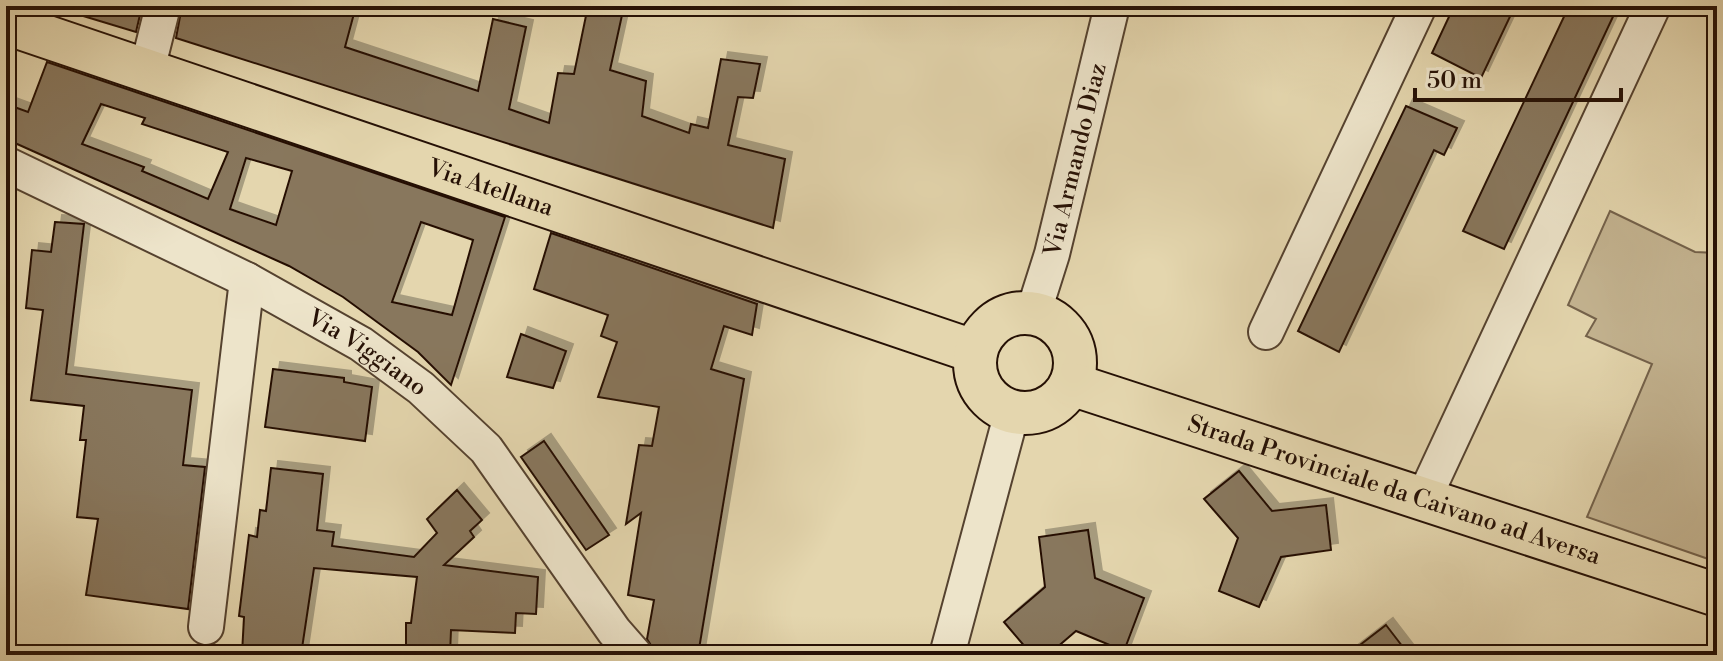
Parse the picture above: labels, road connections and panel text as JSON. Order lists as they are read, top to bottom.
{
  "streets": {
    "main road": ["Via Atellana", "Strada Provinciale da Caivano ad Aversa"],
    "street": ["Via Armando Diaz", "Via Viggiano"]
  },
  "crossings": [
    ["Via Armando Diaz", "Via Atellana"],
    ["Via Armando Diaz", "Strada Provinciale da Caivano ad Aversa"],
    ["Via Atellana", "Strada Provinciale da Caivano ad Aversa"]
  ],
  "scale_bar": "50 m"
}
